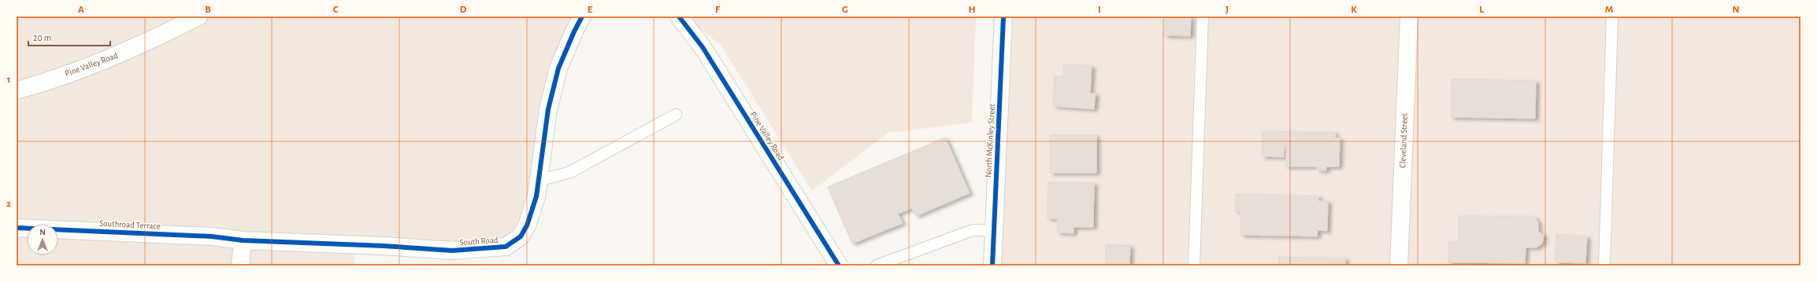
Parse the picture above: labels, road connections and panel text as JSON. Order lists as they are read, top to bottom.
{
  "streets": {
    "street": [
      "Pine Valley Road",
      "North McKinley Street",
      "Cleveland Street",
      "Southroad Terrace",
      "South Road"
    ]
  },
  "crossings": [
    ["Southroad Terrace", "South Road"]
  ],
  "scale_bar": "20 m",
  "north": "top",
  "grid": {
    "columns": [
      "A",
      "B",
      "C",
      "D",
      "E",
      "F",
      "G",
      "H",
      "I",
      "J",
      "K",
      "L",
      "M",
      "N"
    ],
    "rows": ["1", "2"]
  }
}
